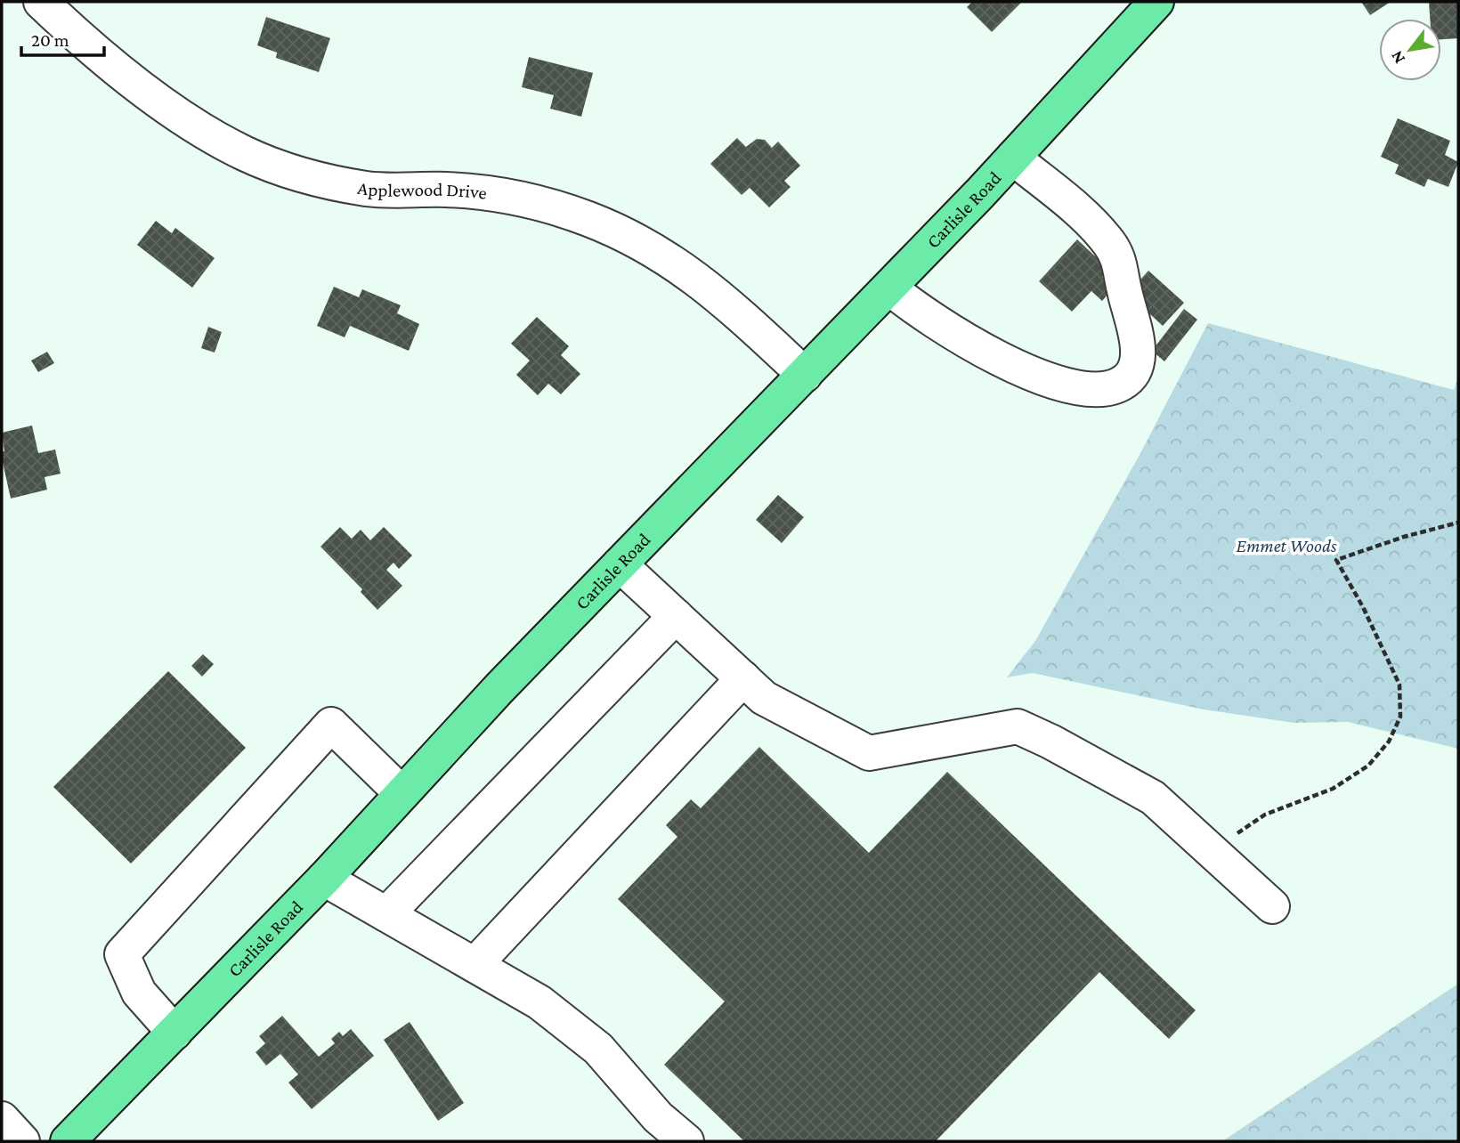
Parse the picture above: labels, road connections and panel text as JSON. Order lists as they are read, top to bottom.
{
  "streets": {
    "main road": ["Carlisle Road"],
    "street": ["Applewood Drive"]
  },
  "crossings": [
    ["Applewood Drive", "Carlisle Road"]
  ],
  "parks": ["Emmet Woods"],
  "scale_bar": "20 m",
  "north": "bottom left"
}
